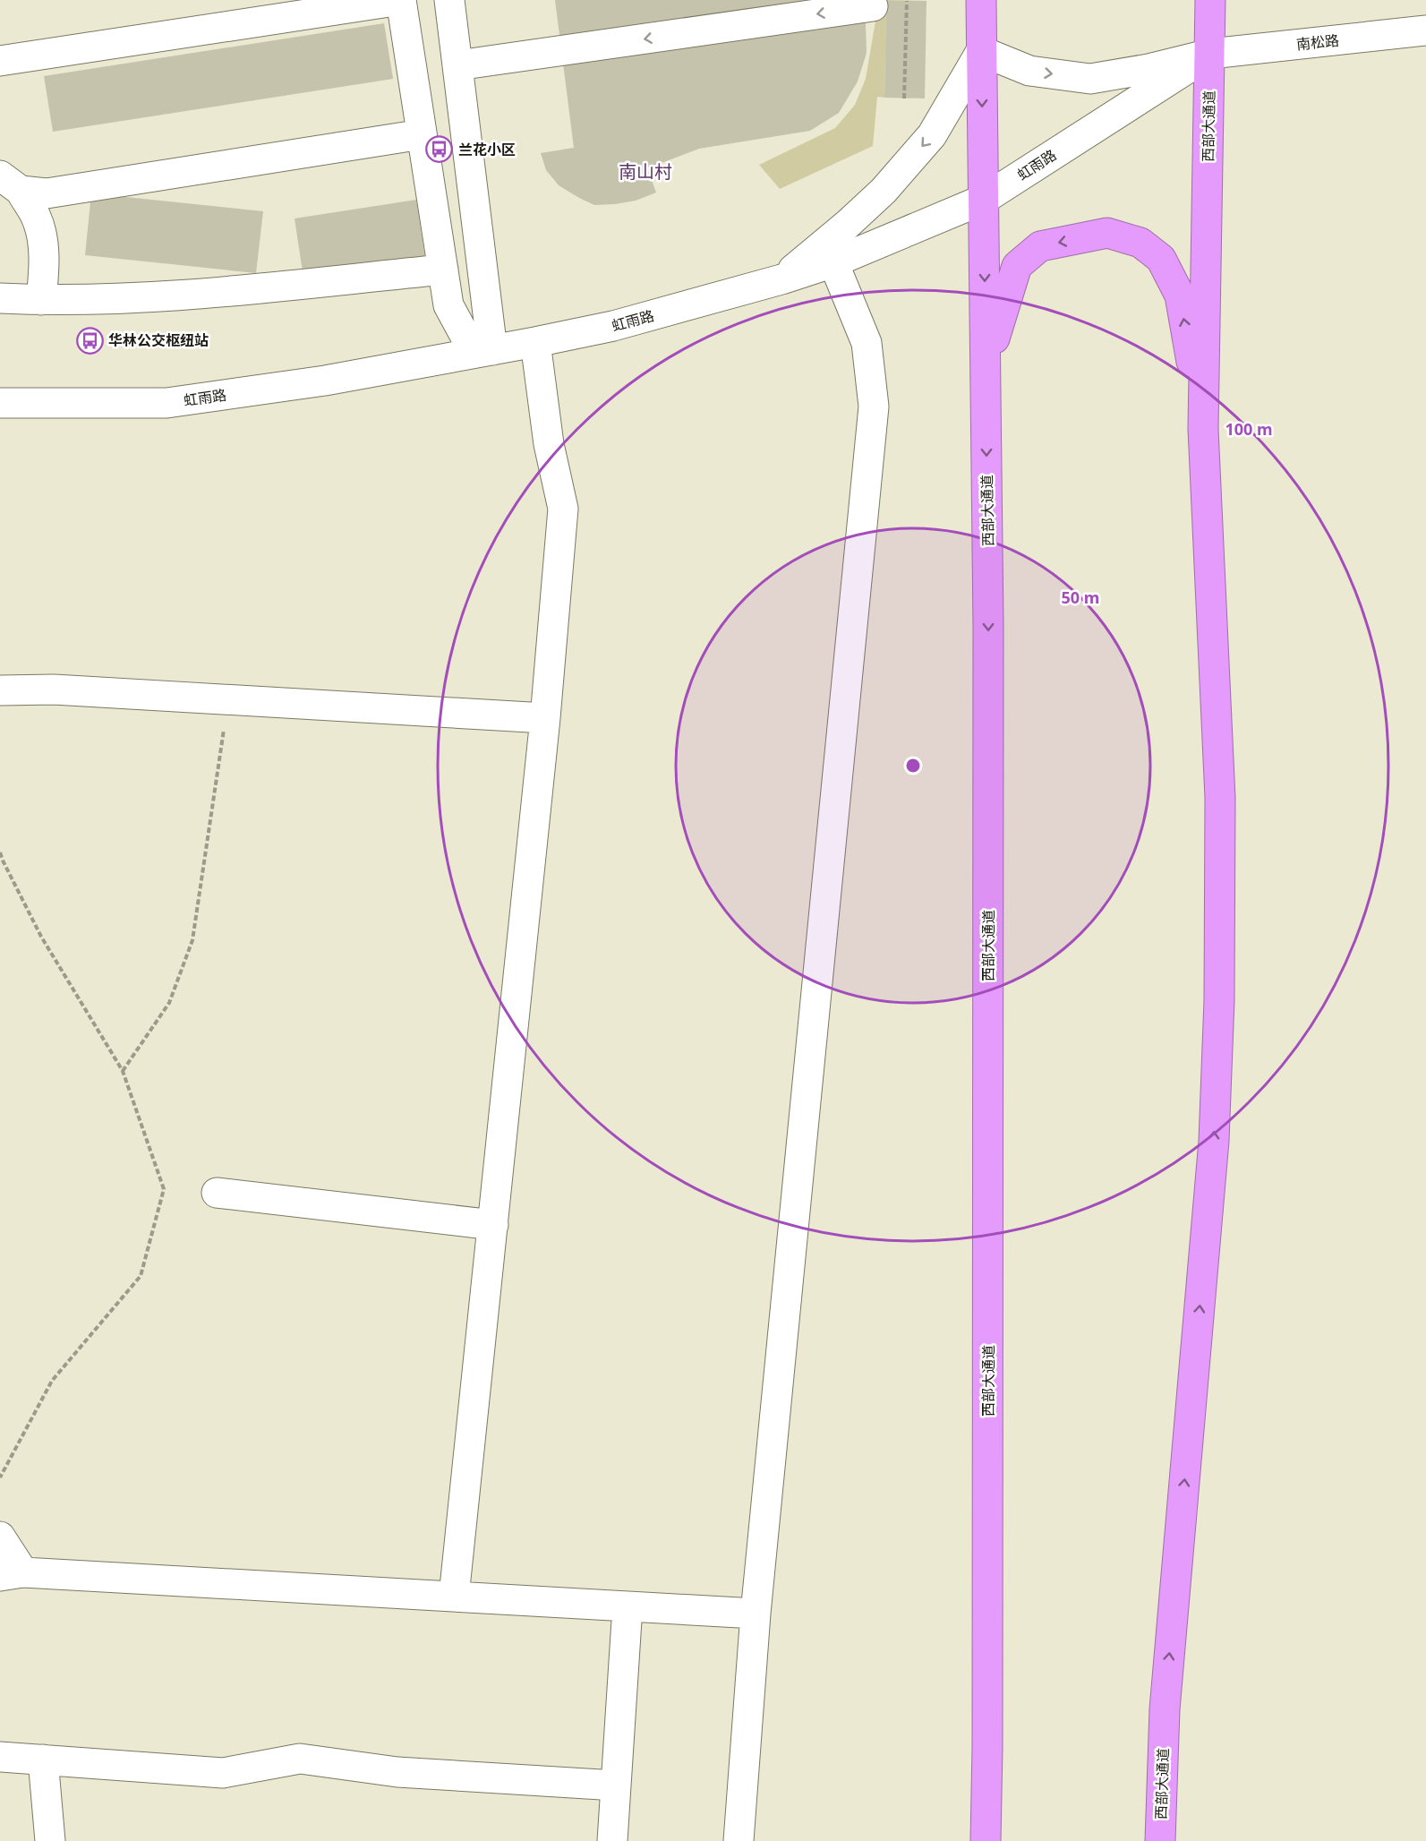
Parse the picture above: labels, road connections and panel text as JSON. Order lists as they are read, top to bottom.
{
  "streets": {
    "highway": ["西部大通道"],
    "street": ["南松路", "虹雨路"]
  },
  "crossings": [
    ["南松路", "西部大通道"],
    ["南松路", "虹雨路"],
    ["西部大通道", "虹雨路"]
  ],
  "one_way": ["南松路"],
  "districts": ["南山村"],
  "places": {
    "bus stop": ["兰花小区", "华林公交枢纽站"]
  },
  "rings": ["100 m", "50 m"]
}
